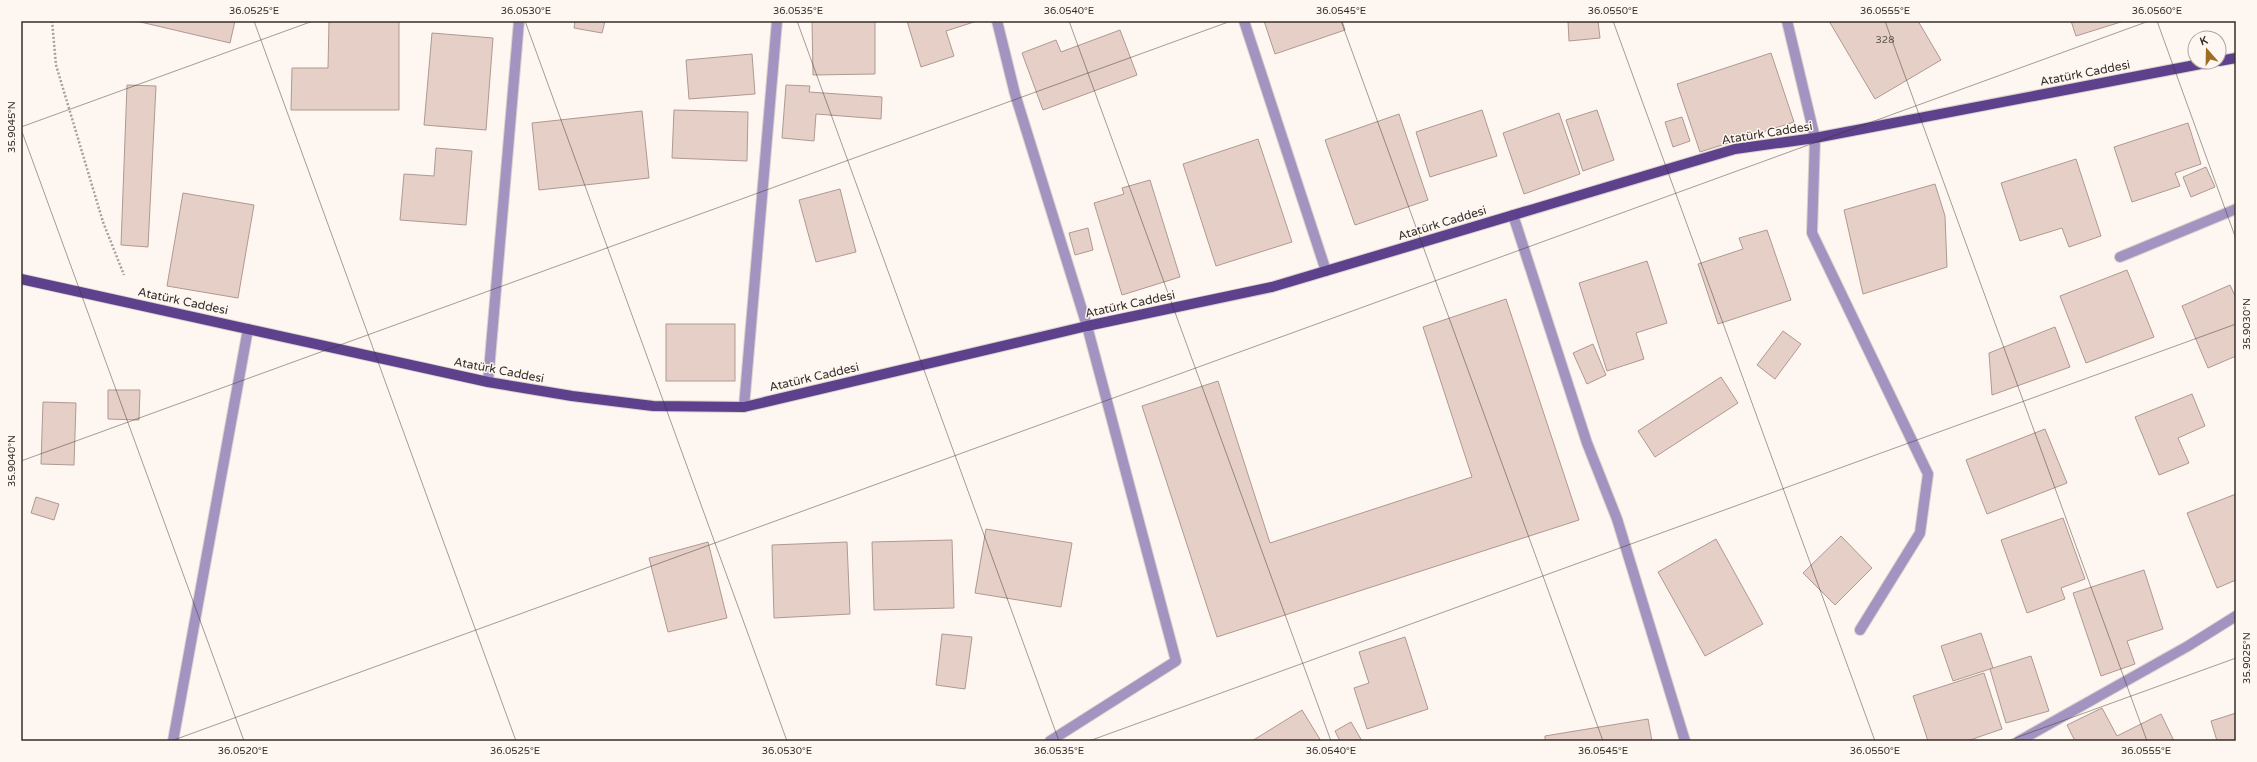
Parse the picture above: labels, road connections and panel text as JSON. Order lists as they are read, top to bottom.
{
  "streets": {
    "main road": ["Atatürk Caddesi"]
  },
  "house_numbers": ["328"],
  "north": "top",
  "coordinates": [
    "36.0525°E",
    "36.0530°E",
    "36.0535°E",
    "36.0540°E",
    "36.0545°E",
    "36.0550°E",
    "36.0555°E",
    "36.0560°E",
    "35.9045°N",
    "35.9030°N",
    "35.9040°N",
    "35.9025°N",
    "36.0520°E"
  ]
}
